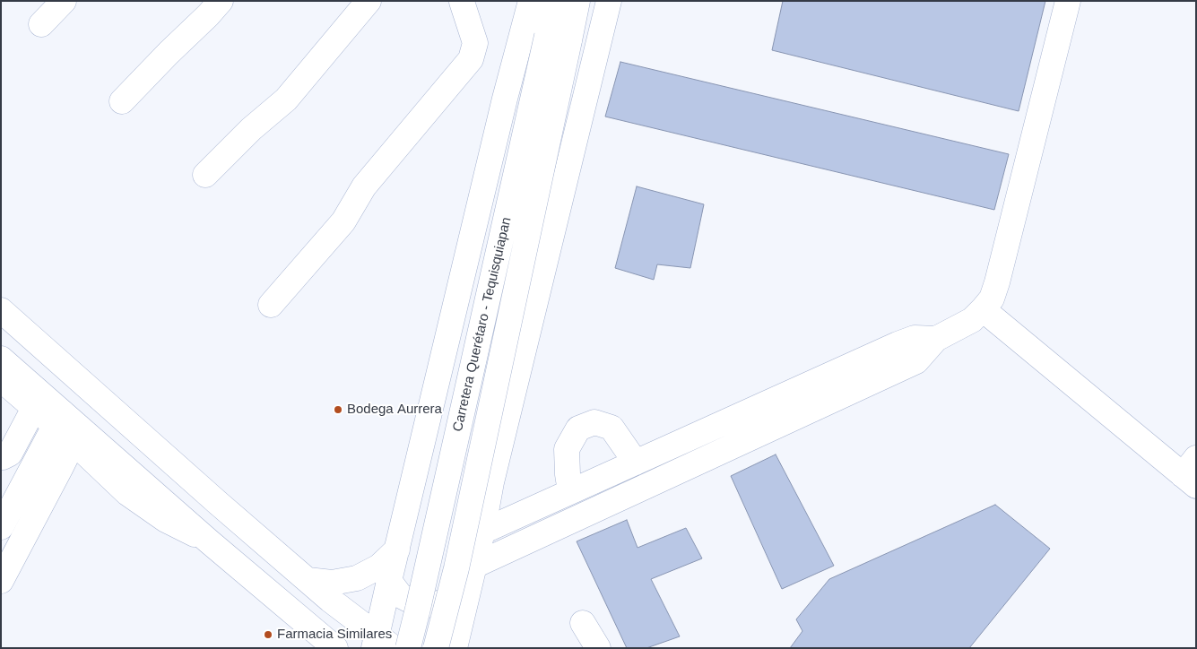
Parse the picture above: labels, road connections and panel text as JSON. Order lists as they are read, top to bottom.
{
  "streets": {
    "main road": ["Carretera Querétaro - Tequisquiapan"]
  },
  "places": ["Bodega Aurrera", "Farmacia Similares"]
}
